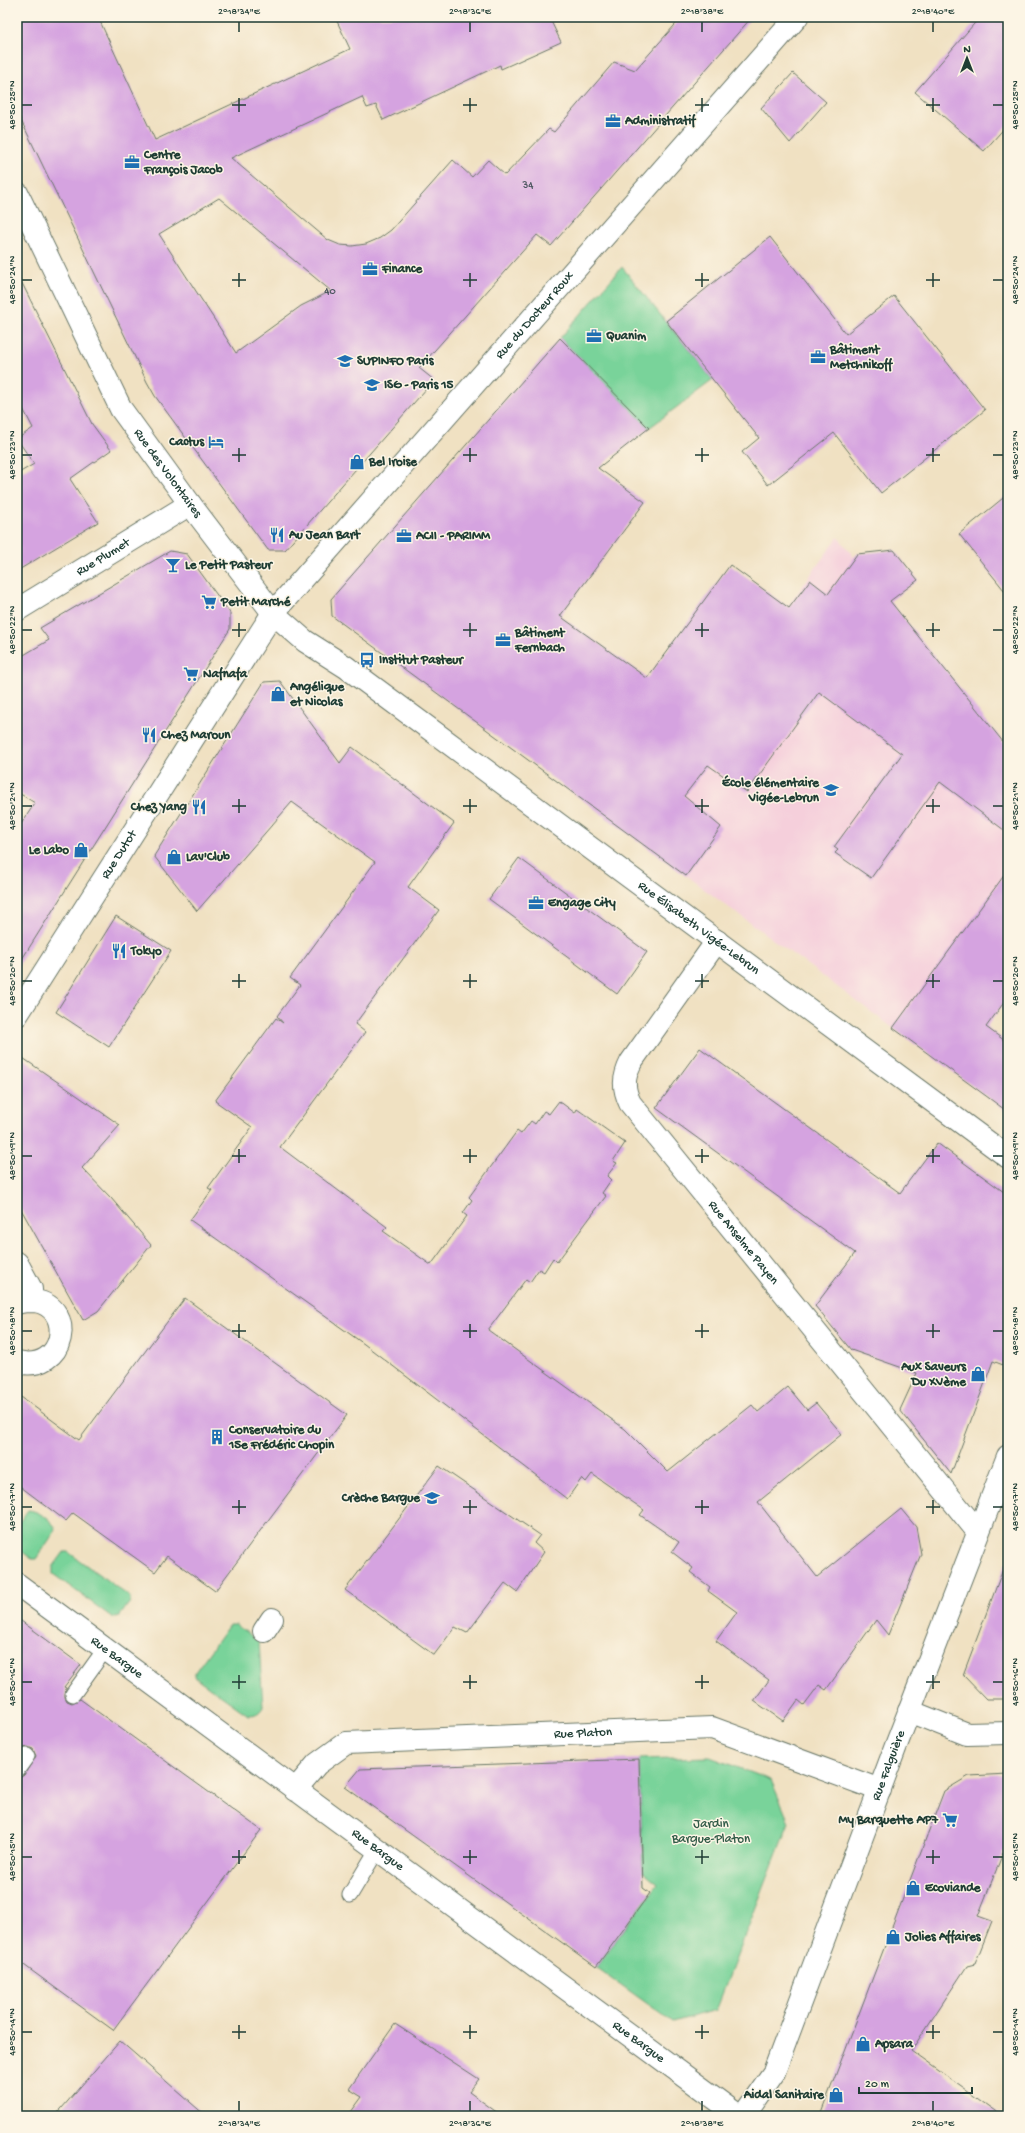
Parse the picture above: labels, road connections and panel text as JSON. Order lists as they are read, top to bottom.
{
  "streets": {
    "street": [
      "Rue du Docteur Roux",
      "Rue des Volontaires",
      "Rue Plumet",
      "Rue Dutot",
      "Rue Élisabeth Vigée-Lebrun",
      "Rue Anselme Payen",
      "Rue Bargue",
      "Rue Platon",
      "Rue Falguière"
    ]
  },
  "crossings": [
    ["Rue du Docteur Roux", "Rue des Volontaires"],
    ["Rue du Docteur Roux", "Rue Dutot"],
    ["Rue des Volontaires", "Rue Plumet"],
    ["Rue des Volontaires", "Rue Dutot"],
    ["Rue des Volontaires", "Rue Élisabeth Vigée-Lebrun"],
    ["Rue Élisabeth Vigée-Lebrun", "Rue Anselme Payen"],
    ["Rue Anselme Payen", "Rue Falguière"],
    ["Rue Bargue", "Rue Platon"],
    ["Rue Platon", "Rue Falguière"]
  ],
  "parks": ["Jardin Bargue-Platon"],
  "places": {
    "office": [
      "Administratif",
      "Centre François Jacob",
      "Finance",
      "Quanim",
      "Bâtiment Metchnikoff",
      "ACII - PARIMM",
      "Bâtiment Fernbach",
      "Engage City"
    ],
    "school or university": [
      "SUPINFO Paris",
      "ISG - Paris 15",
      "École élémentaire Vigée-Lebrun",
      "Crèche Bargue"
    ],
    "hotel": ["Cactus"],
    "shop": [
      "Bel Iroise",
      "Angélique et Nicolas",
      "Le Labo",
      "Lav'Club",
      "Aux Saveurs Du XVème",
      "Ecoviande",
      "Jolies Affaires",
      "Apsara",
      "Aidal Sanitaire"
    ],
    "restaurant": [
      "Au Jean Bart",
      "Chez Maroun",
      "Chez Yang",
      "Tokyo"
    ],
    "bar": ["Le Petit Pasteur"],
    "supermarket": ["Petit Marché", "Nafnafa", "My Barquette AP7"],
    "bus stop": ["Institut Pasteur"],
    "building": ["Conservatoire du 15e Frédéric Chopin"]
  },
  "house_numbers": ["34", "40"],
  "scale_bar": "20 m",
  "north": "top",
  "coordinates": [
    "2°18'34\"E",
    "2°18'36\"E",
    "2°18'38\"E",
    "2°18'40\"E",
    "48°50'25\"N",
    "48°50'24\"N",
    "48°50'23\"N",
    "48°50'22\"N",
    "48°50'21\"N",
    "48°50'20\"N",
    "48°50'19\"N",
    "48°50'18\"N",
    "48°50'17\"N",
    "48°50'16\"N",
    "48°50'15\"N",
    "48°50'14\"N"
  ]
}
